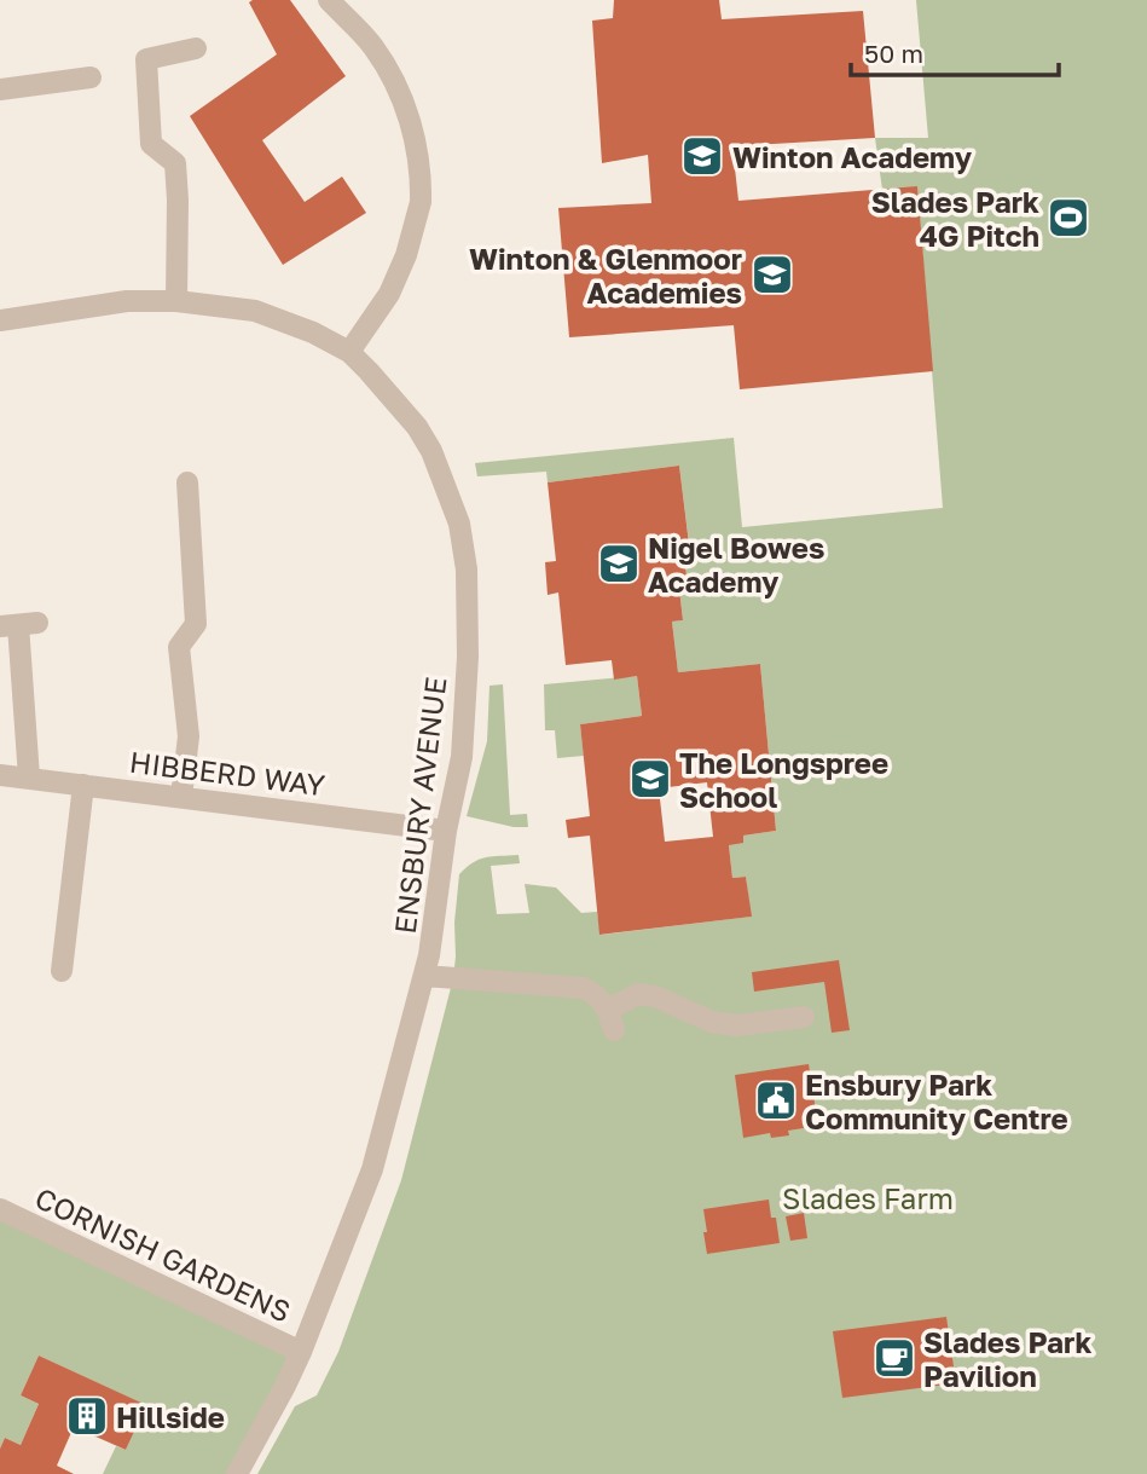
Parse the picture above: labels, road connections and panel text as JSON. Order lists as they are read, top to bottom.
{
  "streets": {
    "street": ["HIBBERD WAY", "ENSBURY AVENUE", "CORNISH GARDENS"]
  },
  "crossings": [
    ["HIBBERD WAY", "ENSBURY AVENUE"],
    ["ENSBURY AVENUE", "CORNISH GARDENS"]
  ],
  "parks": ["Slades Farm"],
  "places": {
    "school or university": [
      "Winton Academy",
      "Winton & Glenmoor Academies",
      "Nigel Bowes Academy",
      "The Longspree School"
    ],
    "sports": ["Slades Park 4G Pitch"],
    "public building": ["Ensbury Park Community Centre"],
    "cafe": ["Slades Park Pavilion"],
    "building": ["Hillside"]
  },
  "scale_bar": "50 m"
}
